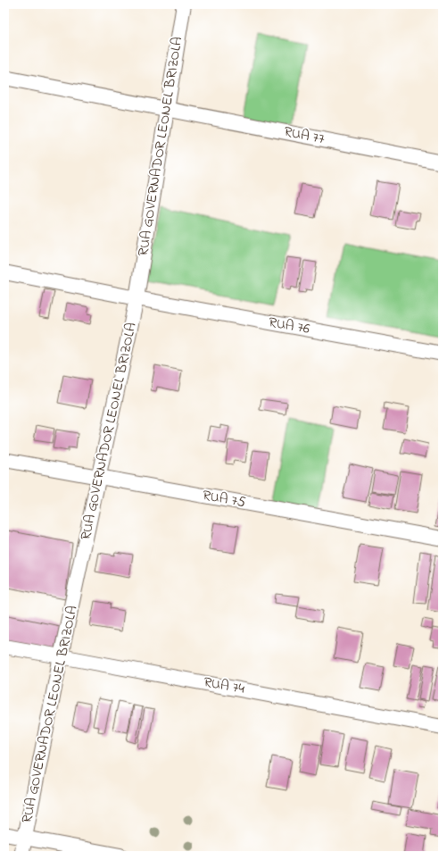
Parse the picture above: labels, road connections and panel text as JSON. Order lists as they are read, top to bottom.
{
  "streets": {
    "street": [
      "RUA 77",
      "RUA GOVERNADOR LEONEL BRIZOLA",
      "RUA 76",
      "RUA 75",
      "RUA 74"
    ]
  },
  "crossings": [
    ["RUA 77", "RUA GOVERNADOR LEONEL BRIZOLA"],
    ["RUA GOVERNADOR LEONEL BRIZOLA", "RUA 76"],
    ["RUA GOVERNADOR LEONEL BRIZOLA", "RUA 75"],
    ["RUA GOVERNADOR LEONEL BRIZOLA", "RUA 74"]
  ]
}
